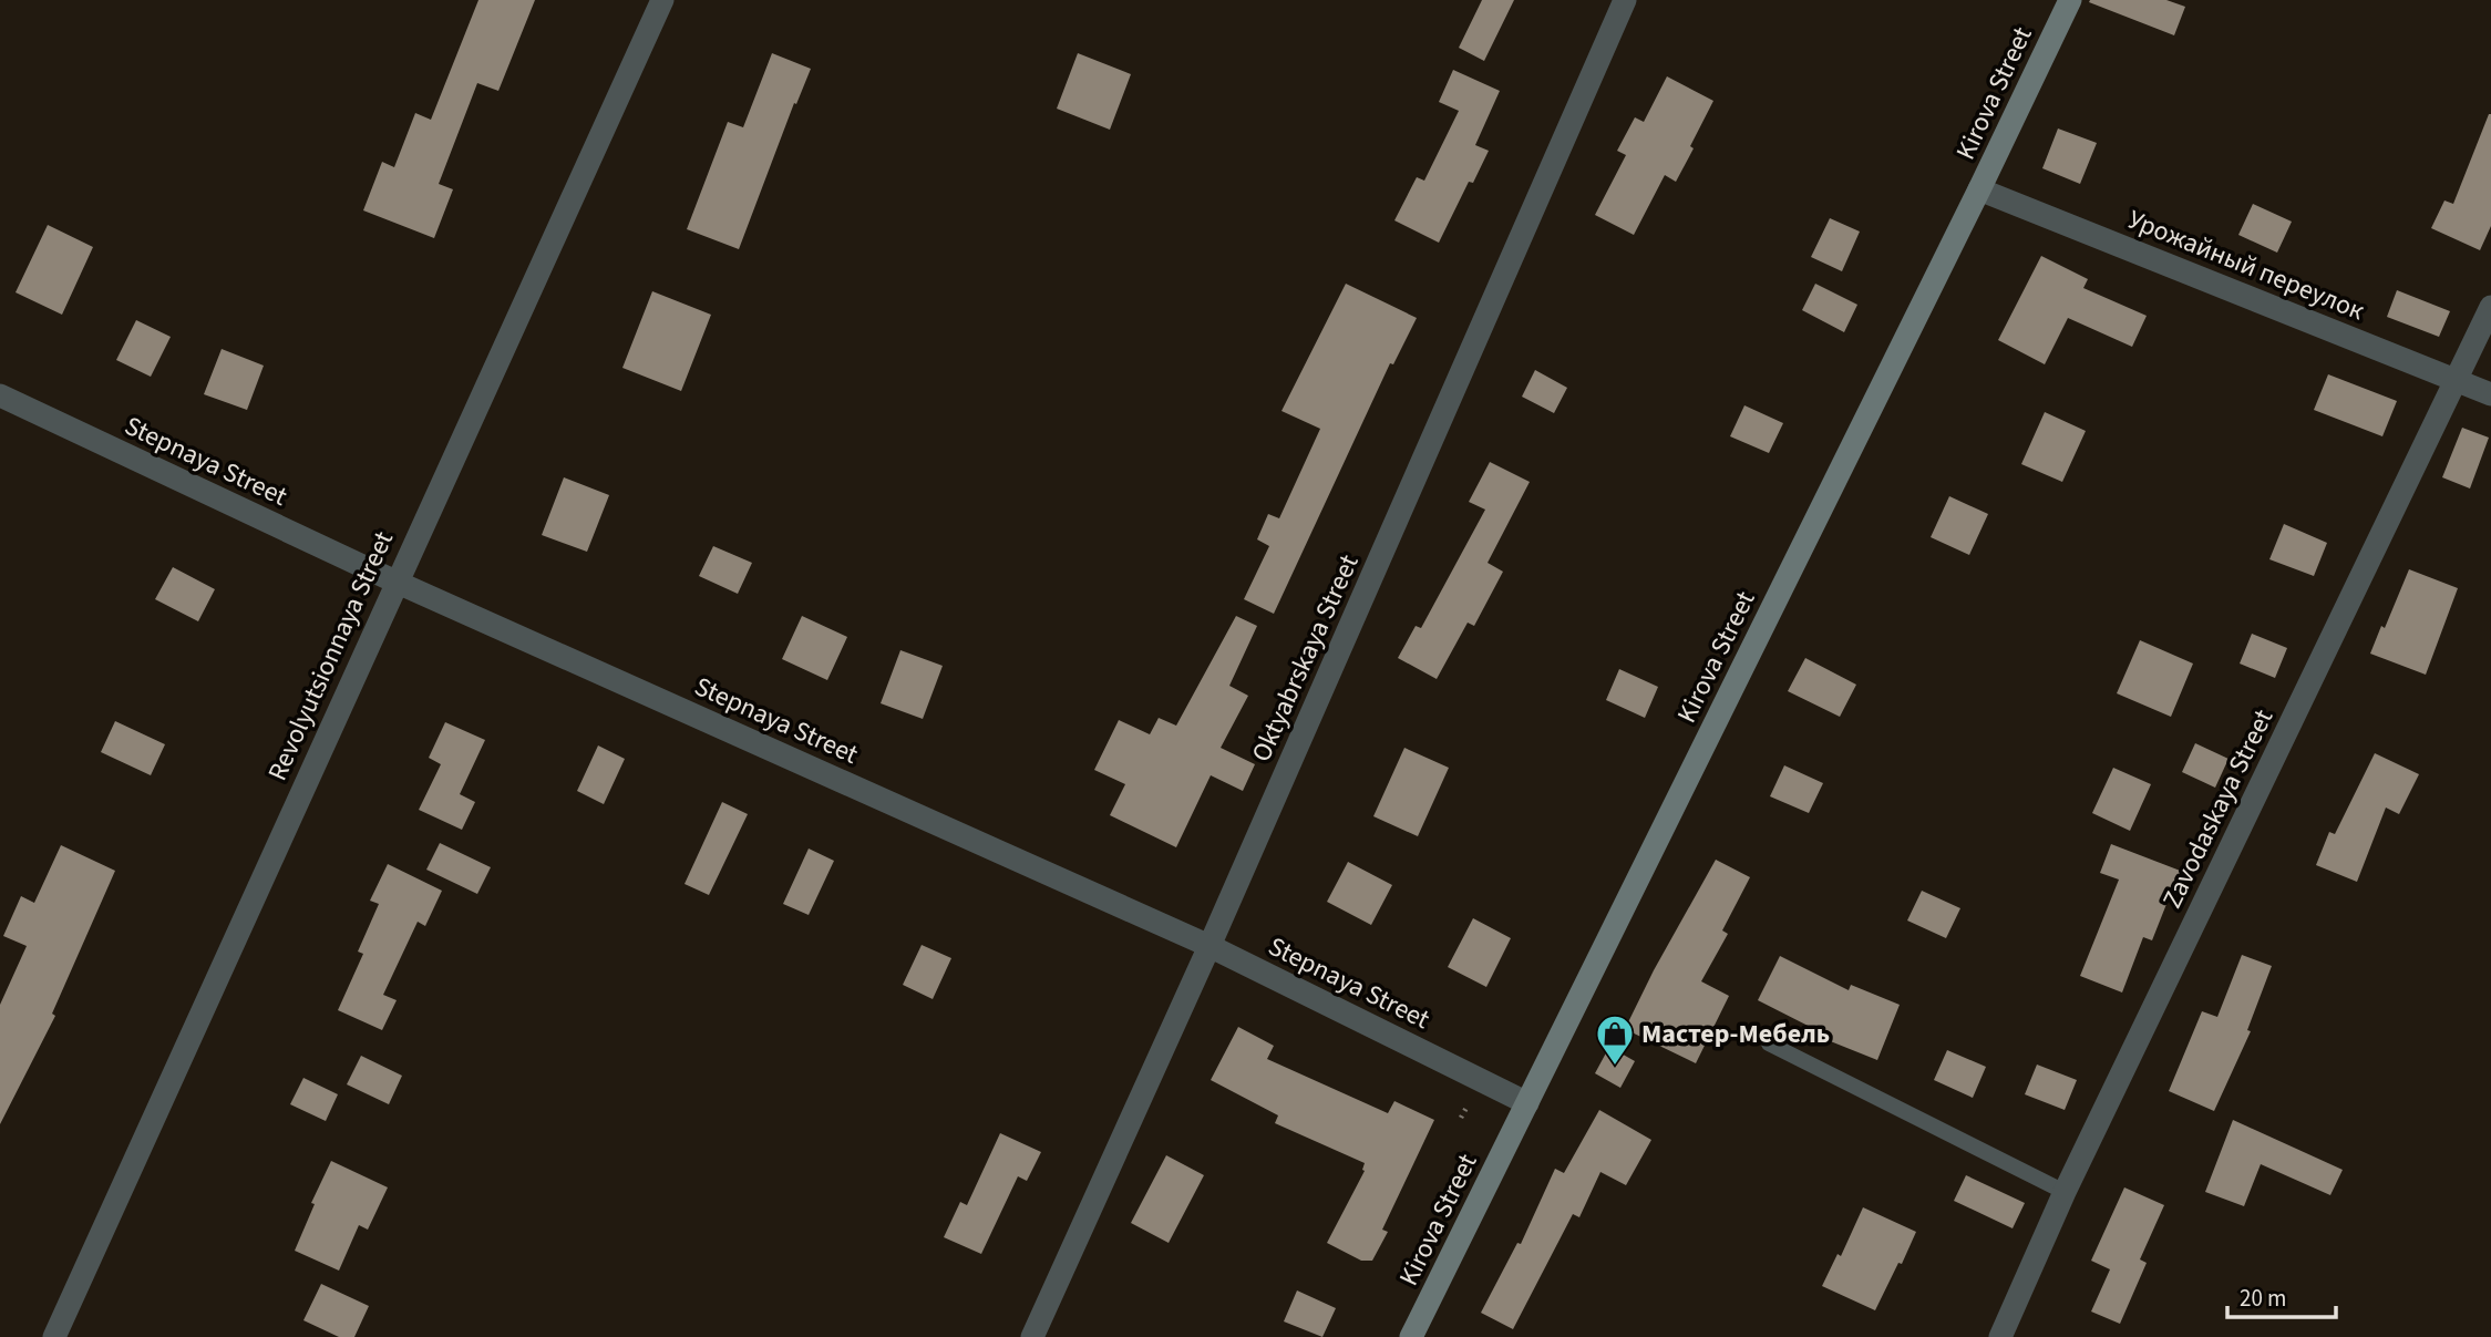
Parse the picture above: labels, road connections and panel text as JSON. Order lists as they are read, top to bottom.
{
  "streets": {
    "street": [
      "Kirova Street",
      "Урожайный переулок",
      "Stepnaya Street",
      "Revolyutsionnaya Street",
      "Oktyabrskaya Street",
      "Zavodaskaya Street"
    ]
  },
  "crossings": [
    ["Kirova Street", "Урожайный переулок"],
    ["Kirova Street", "Stepnaya Street"],
    ["Урожайный переулок", "Zavodaskaya Street"],
    ["Stepnaya Street", "Revolyutsionnaya Street"],
    ["Stepnaya Street", "Oktyabrskaya Street"]
  ],
  "places": {
    "shop": ["Мастер-Мебель"]
  },
  "scale_bar": "20 m"
}
